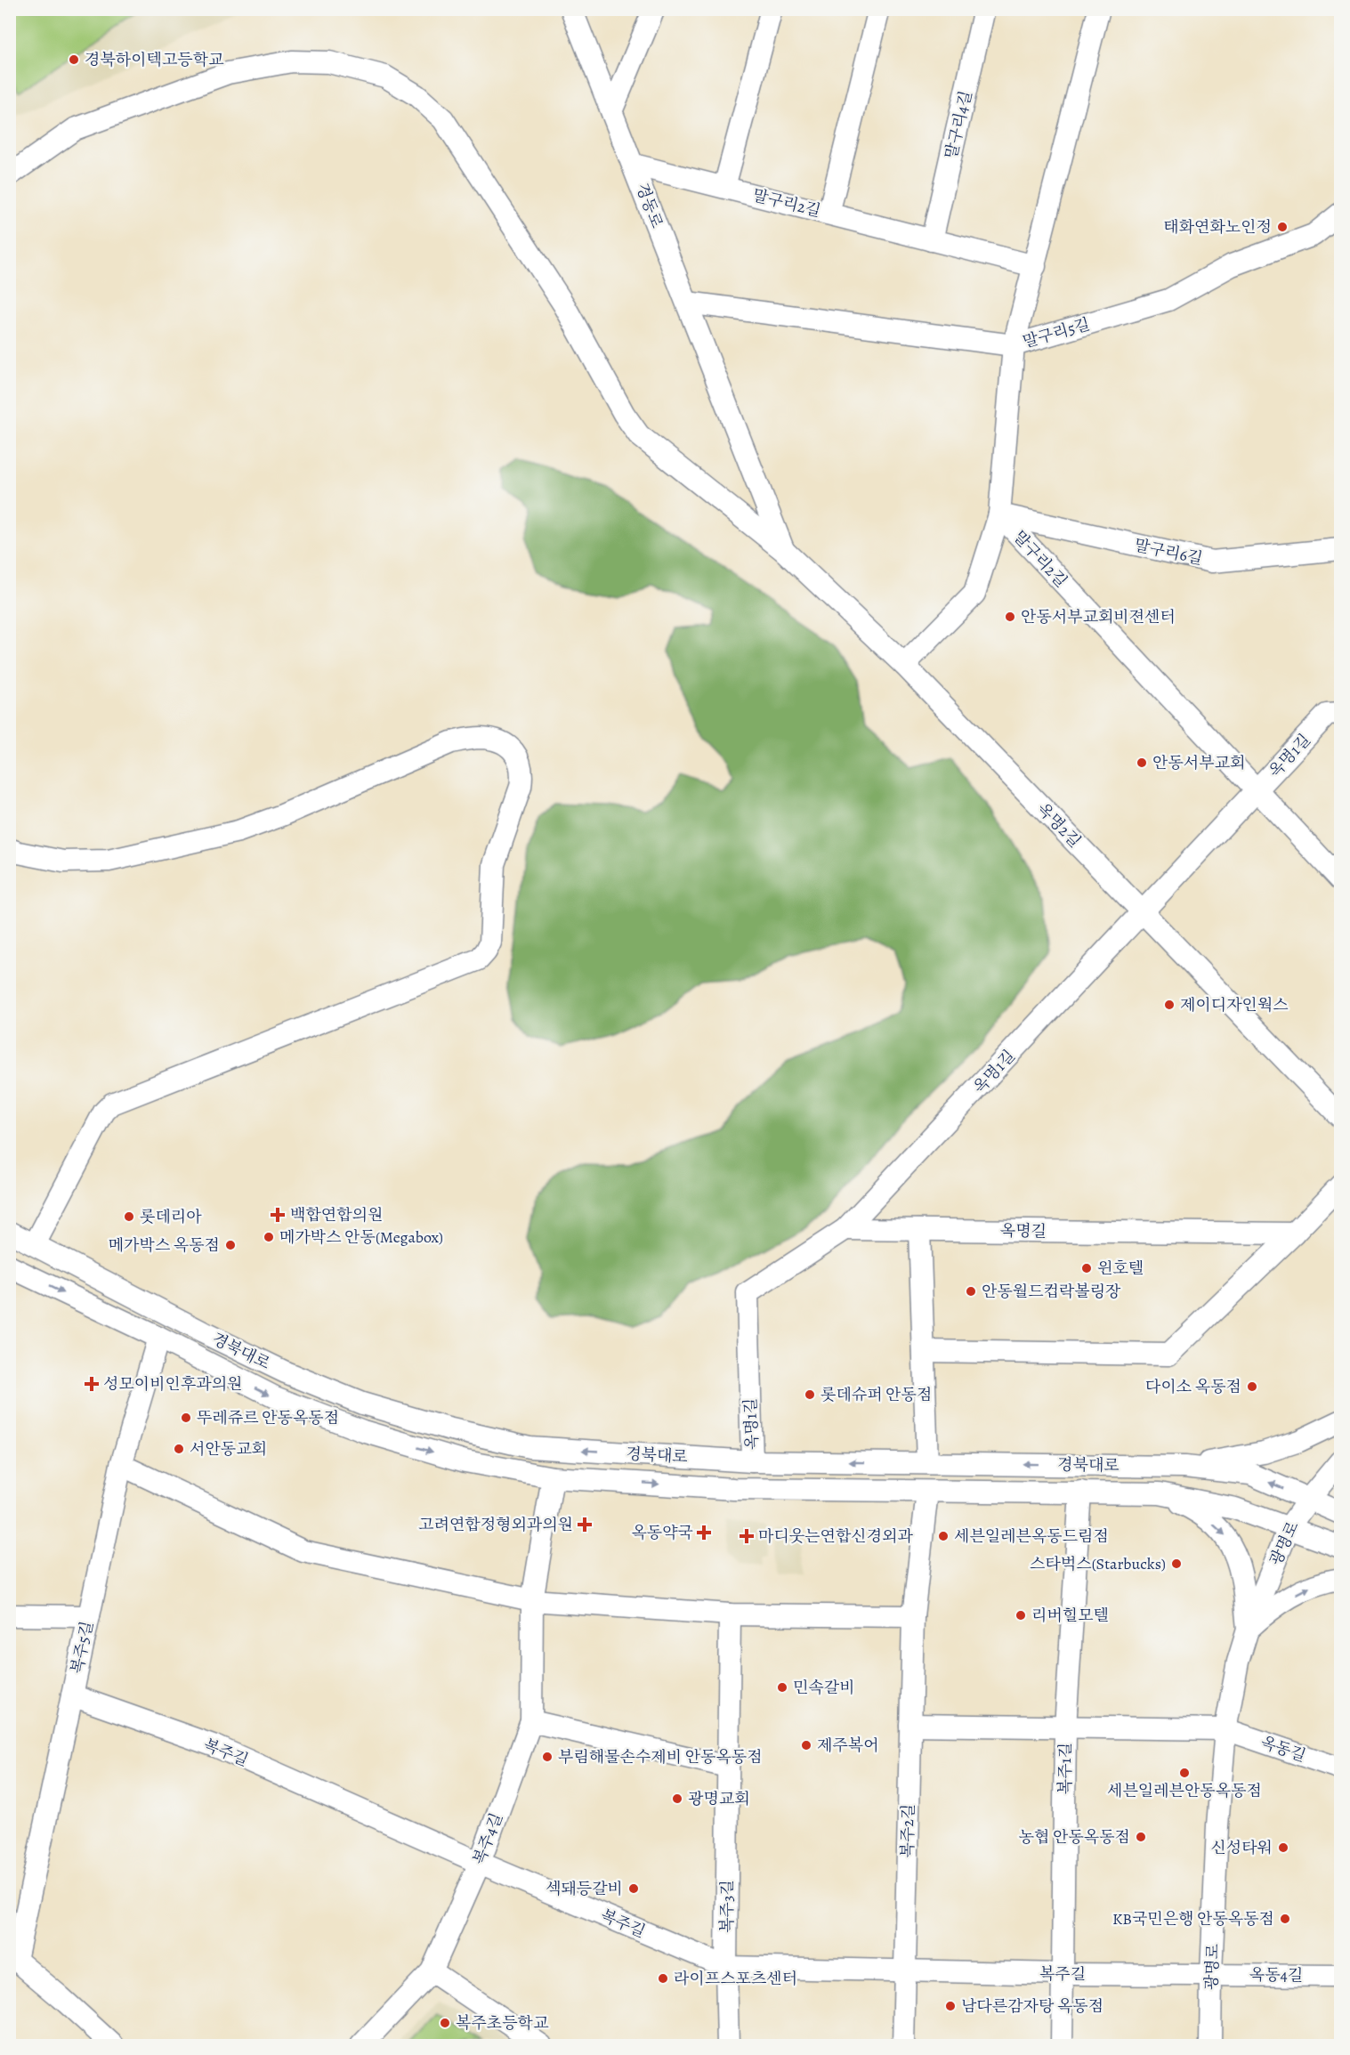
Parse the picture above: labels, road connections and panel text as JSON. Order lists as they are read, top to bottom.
{
  "streets": {
    "street": [
      "말구리4길",
      "말구리2길",
      "경동로",
      "말구리5길",
      "말구리6길",
      "옥명1길",
      "옥명2길",
      "옥명길",
      "경북대로",
      "광명로",
      "복주5길",
      "옥동길",
      "복주길",
      "복주1길",
      "복주2길",
      "복주4길",
      "복주3길",
      "옥동4길"
    ]
  },
  "crossings": [
    ["말구리4길", "말구리2길"],
    ["말구리2길", "경동로"],
    ["말구리2길", "말구리6길"],
    ["말구리2길", "옥명1길"],
    ["경동로", "말구리5길"],
    ["경동로", "옥명2길"],
    ["옥명1길", "옥명2길"],
    ["옥명1길", "옥명길"],
    ["옥명1길", "경북대로"],
    ["경북대로", "광명로"],
    ["경북대로", "복주5길"],
    ["경북대로", "복주1길"],
    ["경북대로", "복주2길"],
    ["경북대로", "복주4길"],
    ["광명로", "옥동길"],
    ["광명로", "복주길"],
    ["광명로", "옥동4길"],
    ["복주5길", "복주길"],
    ["복주길", "복주1길"],
    ["복주길", "복주2길"],
    ["복주길", "복주4길"],
    ["복주길", "복주3길"],
    ["복주길", "옥동4길"]
  ],
  "places": {
    "other": [
      "경북하이텍고등학교",
      "태화연화노인정",
      "안동서부교회비젼센터",
      "안동서부교회",
      "제이디자인웍스",
      "롯데리아",
      "메가박스 안동(Megabox)",
      "메가박스 옥동점",
      "윈호텔",
      "안동월드컵락볼링장",
      "다이소 옥동점",
      "롯데슈퍼 안동점",
      "뚜레쥬르 안동옥동점",
      "서안동교회",
      "세븐일레븐옥동드림점",
      "스타벅스(Starbucks)",
      "리버힐모텔",
      "민속갈비",
      "제주복어",
      "부림해물손수제비 안동옥동점",
      "세븐일레븐안동옥동점",
      "광명교회",
      "농협 안동옥동점",
      "신성타워",
      "섹돼등갈비",
      "KB국민은행 안동옥동점",
      "라이프스포츠센터",
      "남다른감자탕 옥동점",
      "복주초등학교"
    ],
    "health": [
      "백합연합의원",
      "성모이비인후과의원",
      "고려연합정형외과의원",
      "옥동약국",
      "마디웃는연합신경외과"
    ]
  }
}
